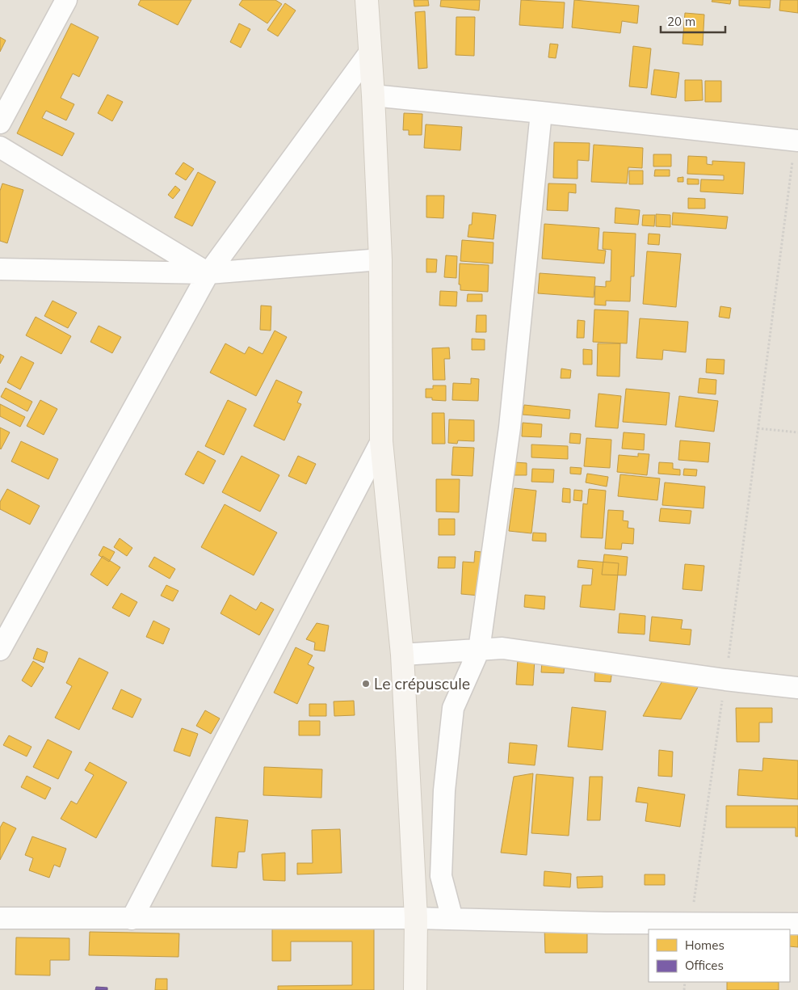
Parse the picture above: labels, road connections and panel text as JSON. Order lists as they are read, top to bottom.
{
  "places": ["Le crépuscule"],
  "legend": ["Homes", "Offices"],
  "scale_bar": "20 m"
}
